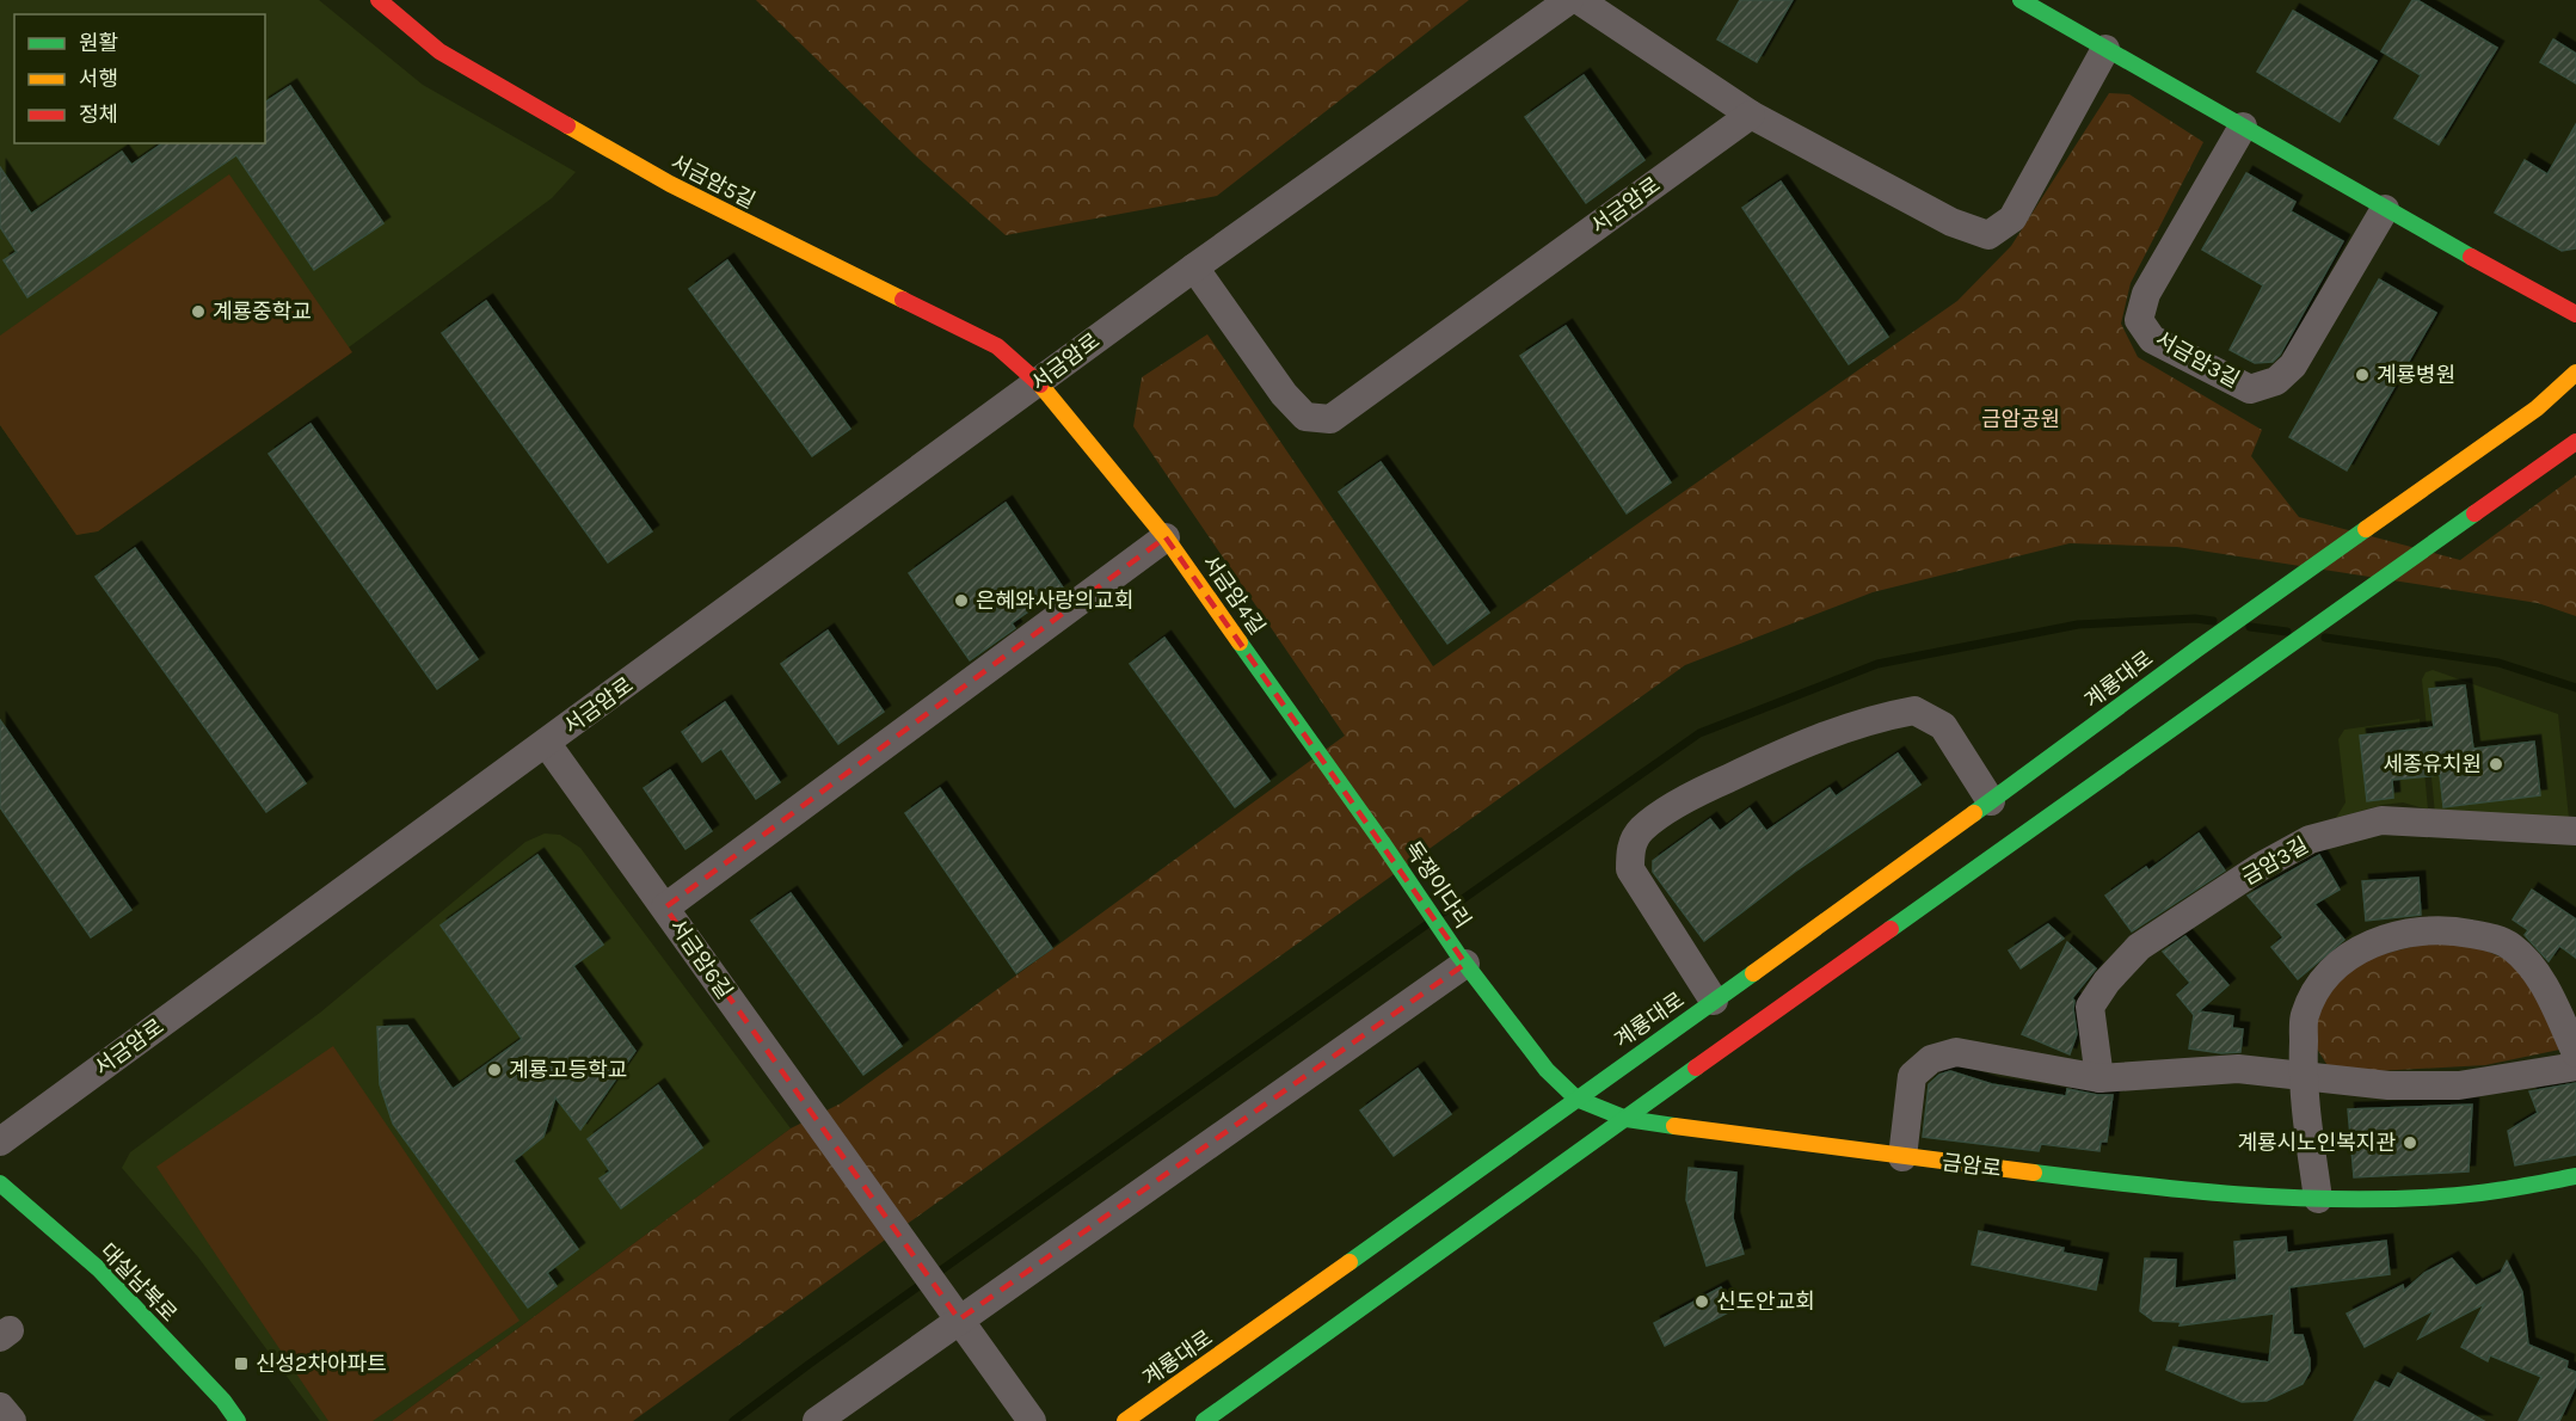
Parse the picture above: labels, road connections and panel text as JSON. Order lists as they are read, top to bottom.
{
  "streets": {
    "street": [
      "서금암5길",
      "서금암로",
      "서금암3길",
      "서금암4길",
      "계룡대로",
      "금암3길",
      "독쟁이다리",
      "서금암6길",
      "금암로",
      "대실남북로"
    ]
  },
  "crossings": [
    ["서금암5길", "서금암로"],
    ["서금암5길", "서금암4길"],
    ["서금암로", "서금암4길"],
    ["서금암로", "서금암6길"],
    ["서금암4길", "독쟁이다리"]
  ],
  "parks": ["금암공원"],
  "places": {
    "other": [
      "계룡중학교",
      "계룡병원",
      "은혜와사랑의교회",
      "세종유치원",
      "계룡고등학교",
      "계룡시노인복지관",
      "신도안교회"
    ],
    "transit": ["신성2차아파트"]
  },
  "legend": ["원활", "서행", "정체"]
}
